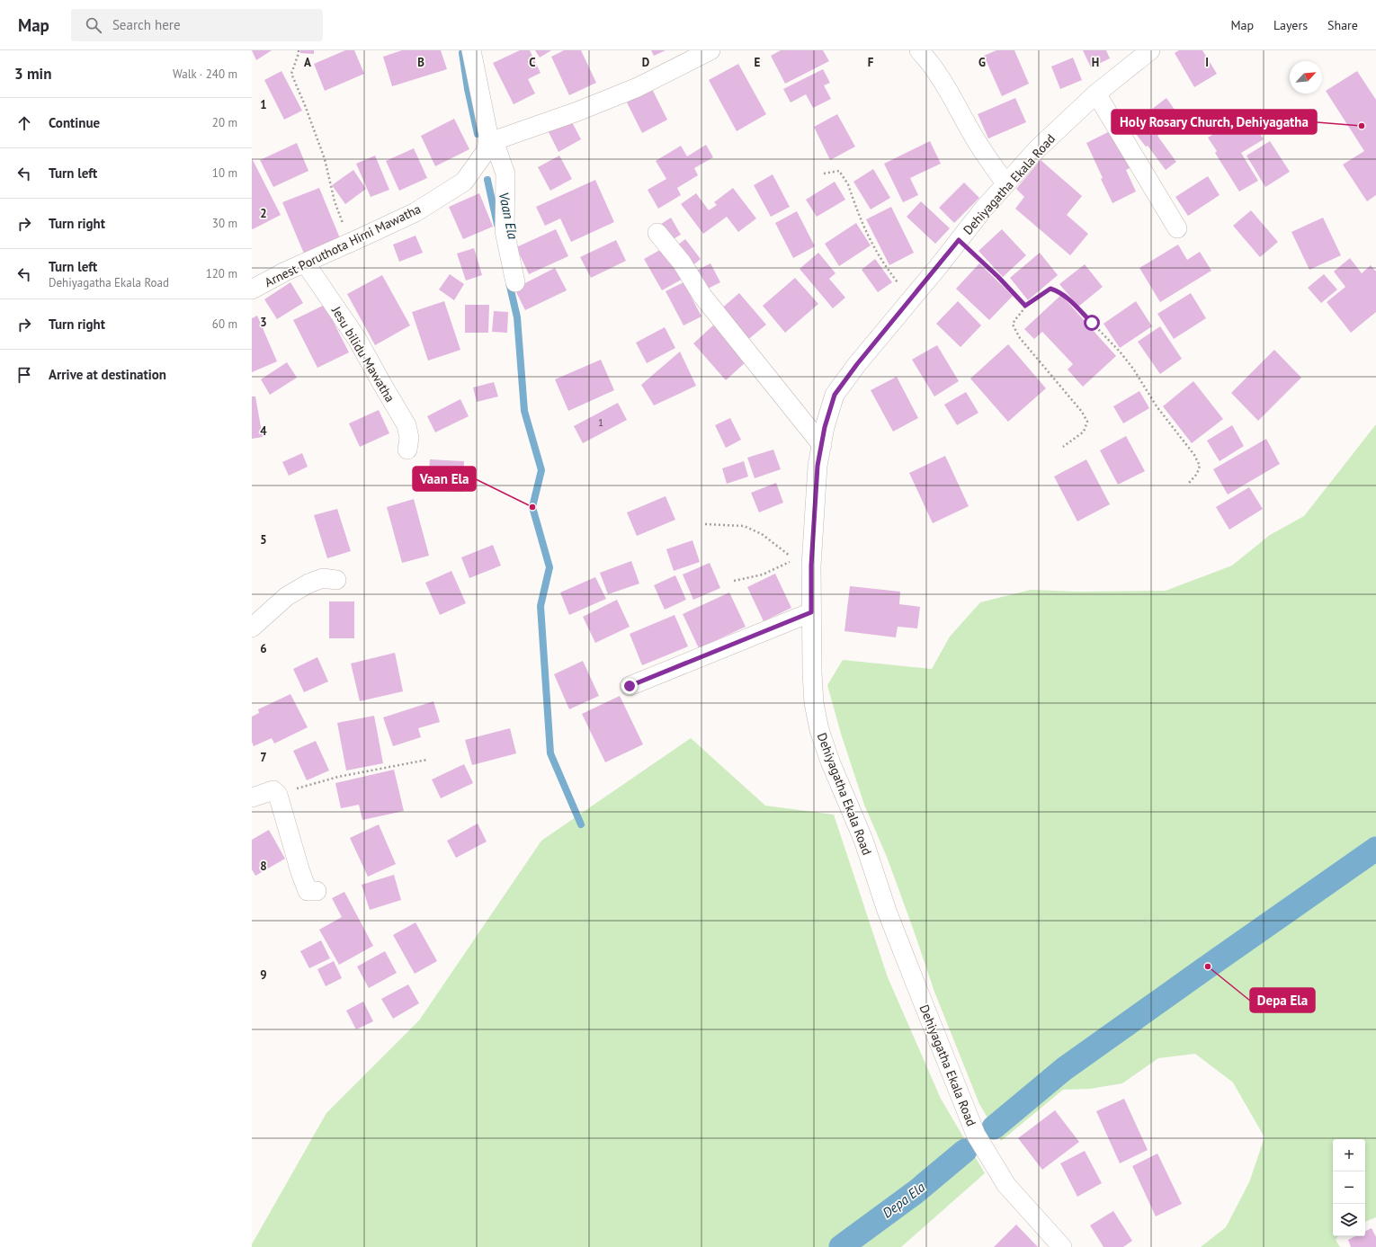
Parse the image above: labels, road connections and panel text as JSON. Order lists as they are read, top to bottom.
{
  "streets": {
    "street": ["Dehiyagatha Ekala Road", "Arnest Poruthota Himi Mawatha", "Jesu bilidu Mawatha"]
  },
  "crossings": [
    ["Arnest Poruthota Himi Mawatha", "Jesu bilidu Mawatha"]
  ],
  "water": ["Vaan Ela", "Depa Ela"],
  "places": ["Holy Rosary Church, Dehiyagatha", "Vaan Ela", "Depa Ela"],
  "house_numbers": ["1"],
  "north": "top right",
  "page": {
    "header": "Map",
    "search": "Search here",
    "nav": ["Map", "Layers", "Share"],
    "heading": ["3 min", "Walk · 240 m"],
    "list": [
      ["Continue", "20 m"],
      ["Turn left", "10 m"],
      ["Turn right", "30 m"],
      ["Turn left", "Dehiyagatha Ekala Road", "120 m"],
      ["Turn right", "60 m"],
      "Arrive at destination"
    ],
    "map_buttons": ["+", "−"]
  },
  "grid": {
    "columns": [
      "A",
      "B",
      "C",
      "D",
      "E",
      "F",
      "G",
      "H",
      "I"
    ],
    "rows": [
      "1",
      "2",
      "3",
      "4",
      "5",
      "6",
      "7",
      "8",
      "9"
    ]
  }
}
